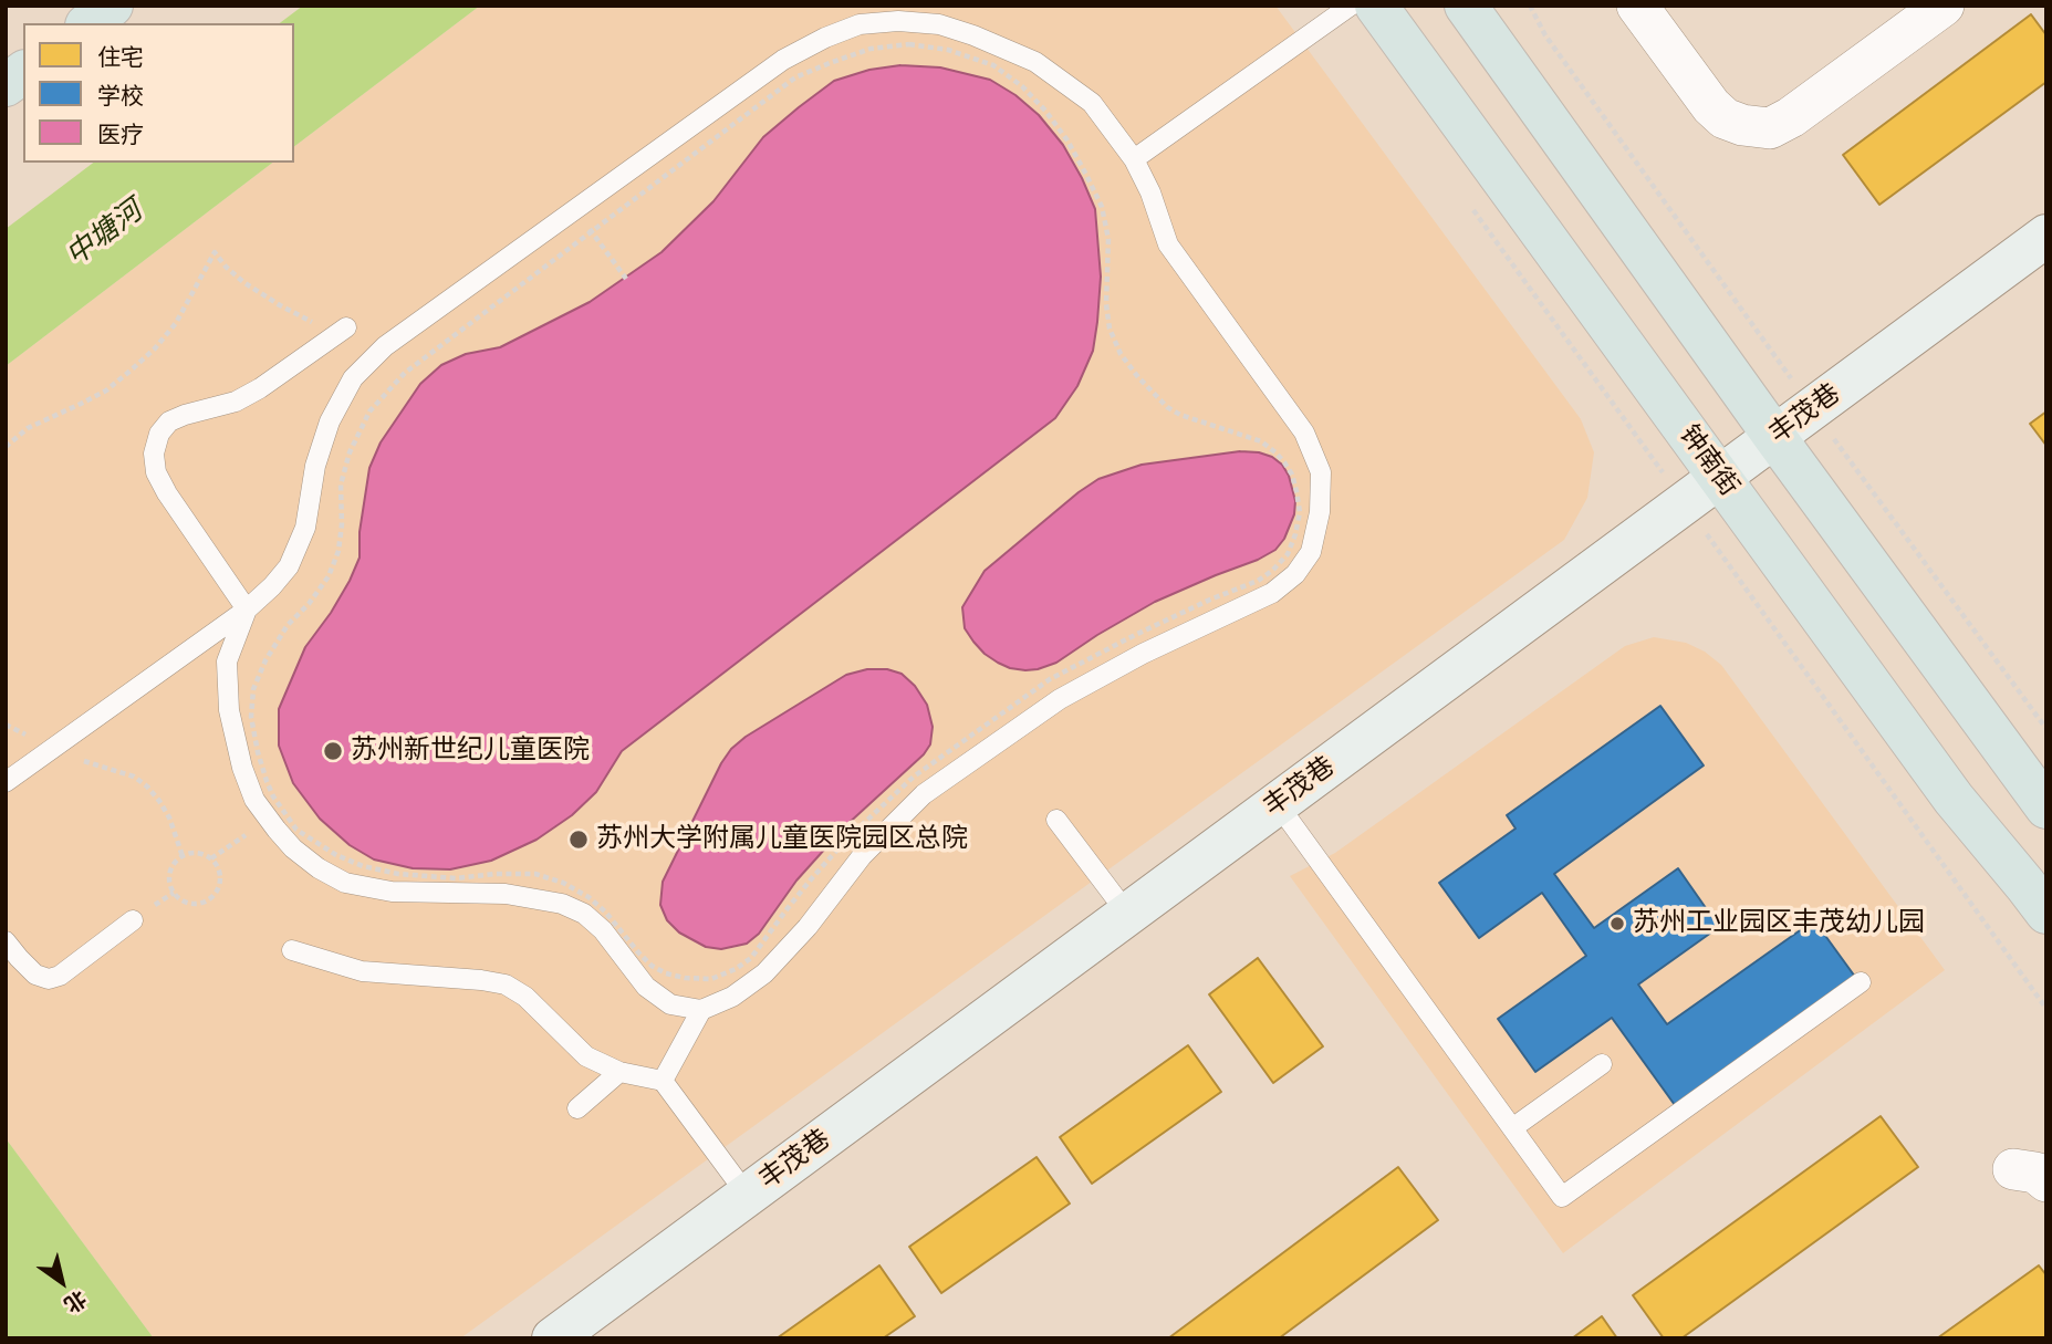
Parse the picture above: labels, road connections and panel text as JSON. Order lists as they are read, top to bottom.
{
  "streets": {
    "main road": ["钟南街"],
    "street": ["丰茂巷"]
  },
  "crossings": [
    ["丰茂巷", "钟南街"]
  ],
  "water": ["中塘河"],
  "places": ["苏州新世纪儿童医院", "苏州大学附属儿童医院园区总院", "苏州工业园区丰茂幼儿园"],
  "legend": ["住宅", "学校", "医疗"],
  "north": "bottom right"
}
